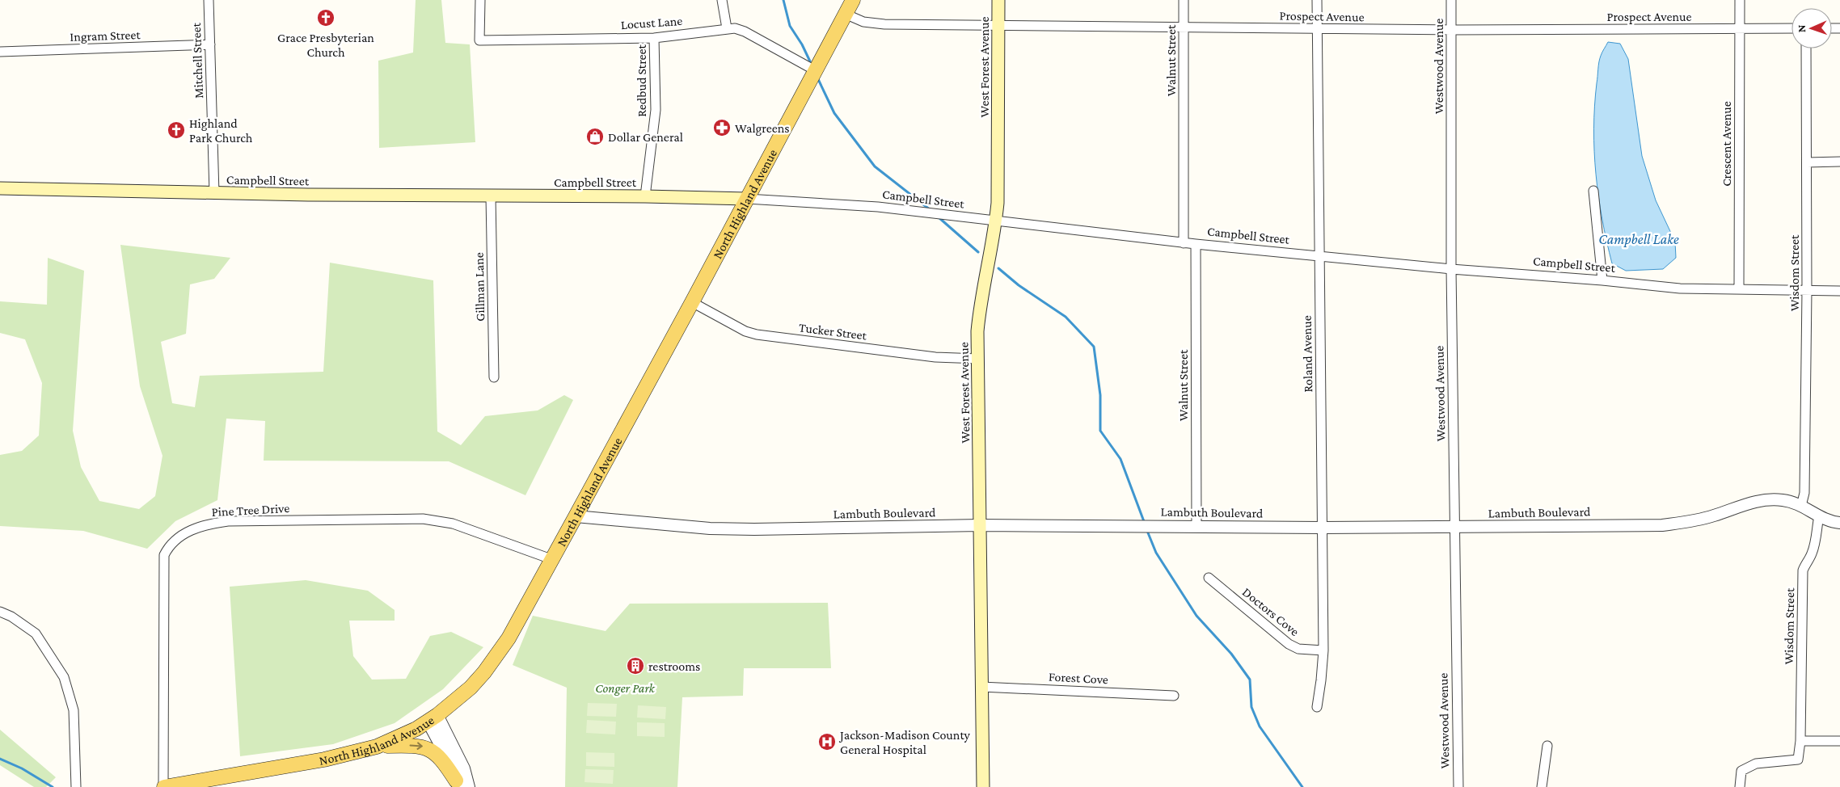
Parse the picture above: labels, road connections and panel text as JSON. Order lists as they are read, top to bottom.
{
  "streets": {
    "main road": ["West Forest Avenue", "Campbell Street", "North Highland Avenue"],
    "street": [
      "Prospect Avenue",
      "Locust Lane",
      "Ingram Street",
      "Mitchell Street",
      "Walnut Street",
      "Westwood Avenue",
      "Redbud Street",
      "Crescent Avenue",
      "Wisdom Street",
      "Gillman Lane",
      "Tucker Street",
      "Roland Avenue",
      "Pine Tree Drive",
      "Lambuth Boulevard",
      "Doctors Cove",
      "Forest Cove"
    ]
  },
  "crossings": [
    ["Prospect Avenue", "Walnut Street"],
    ["Prospect Avenue", "Westwood Avenue"],
    ["Prospect Avenue", "West Forest Avenue"],
    ["Prospect Avenue", "Crescent Avenue"],
    ["Prospect Avenue", "North Highland Avenue"],
    ["Prospect Avenue", "Roland Avenue"],
    ["Locust Lane", "Redbud Street"],
    ["Locust Lane", "North Highland Avenue"],
    ["Ingram Street", "Mitchell Street"],
    ["Mitchell Street", "Campbell Street"],
    ["Walnut Street", "Campbell Street"],
    ["Walnut Street", "Lambuth Boulevard"],
    ["Westwood Avenue", "Campbell Street"],
    ["Westwood Avenue", "Lambuth Boulevard"],
    ["West Forest Avenue", "Campbell Street"],
    ["West Forest Avenue", "Tucker Street"],
    ["West Forest Avenue", "Lambuth Boulevard"],
    ["West Forest Avenue", "Forest Cove"],
    ["Redbud Street", "Campbell Street"],
    ["Crescent Avenue", "Campbell Street"],
    ["Campbell Street", "North Highland Avenue"],
    ["Campbell Street", "Wisdom Street"],
    ["Campbell Street", "Gillman Lane"],
    ["Campbell Street", "Roland Avenue"],
    ["North Highland Avenue", "Tucker Street"],
    ["North Highland Avenue", "Pine Tree Drive"],
    ["North Highland Avenue", "Lambuth Boulevard"],
    ["Wisdom Street", "Lambuth Boulevard"],
    ["Roland Avenue", "Lambuth Boulevard"],
    ["Roland Avenue", "Doctors Cove"]
  ],
  "water": ["Campbell Lake"],
  "parks": ["Conger Park"],
  "places": {
    "church": ["Grace Presbyterian Church", "Highland Park Church"],
    "pharmacy": ["Walgreens"],
    "shop": ["Dollar General"],
    "building": ["restrooms"],
    "hospital": ["Jackson-Madison County General Hospital"]
  },
  "north": "left"
}
